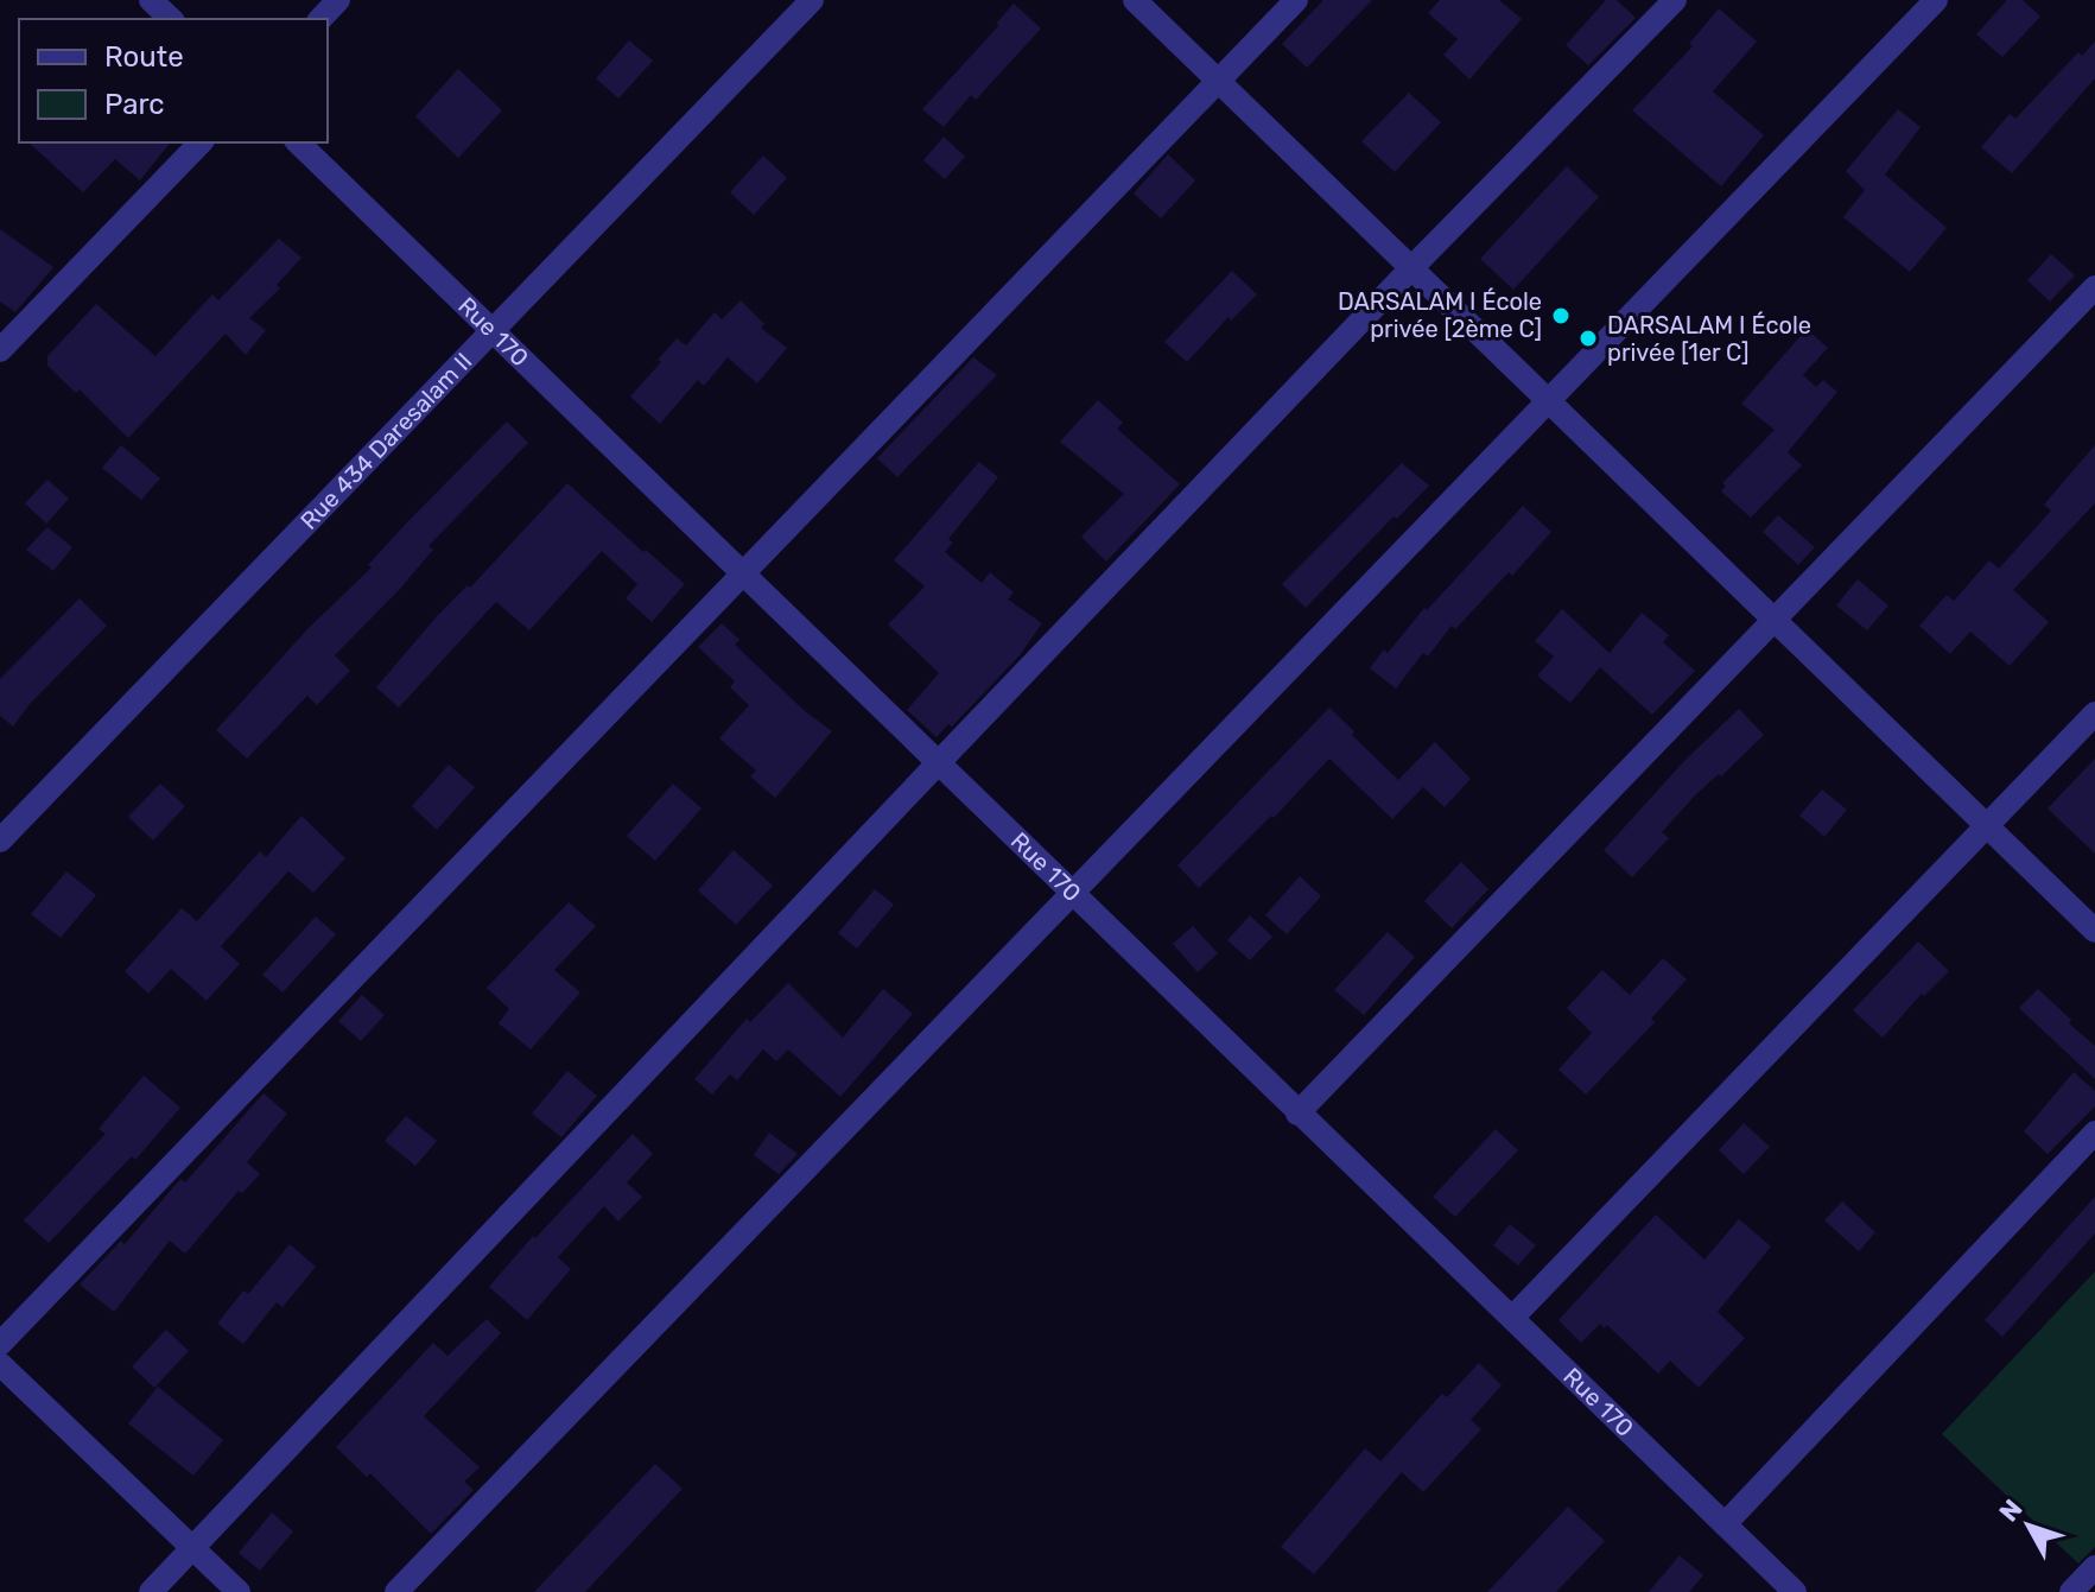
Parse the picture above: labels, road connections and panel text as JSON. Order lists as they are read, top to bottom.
{
  "streets": {
    "street": ["Rue 170", "Rue 434 Daresalam II"]
  },
  "crossings": [
    ["Rue 170", "Rue 434 Daresalam II"]
  ],
  "places": ["DARSALAM I École privée [2ème C]", "DARSALAM I École privée [1er C]"],
  "legend": ["Route", "Parc"],
  "north": "top left"
}
